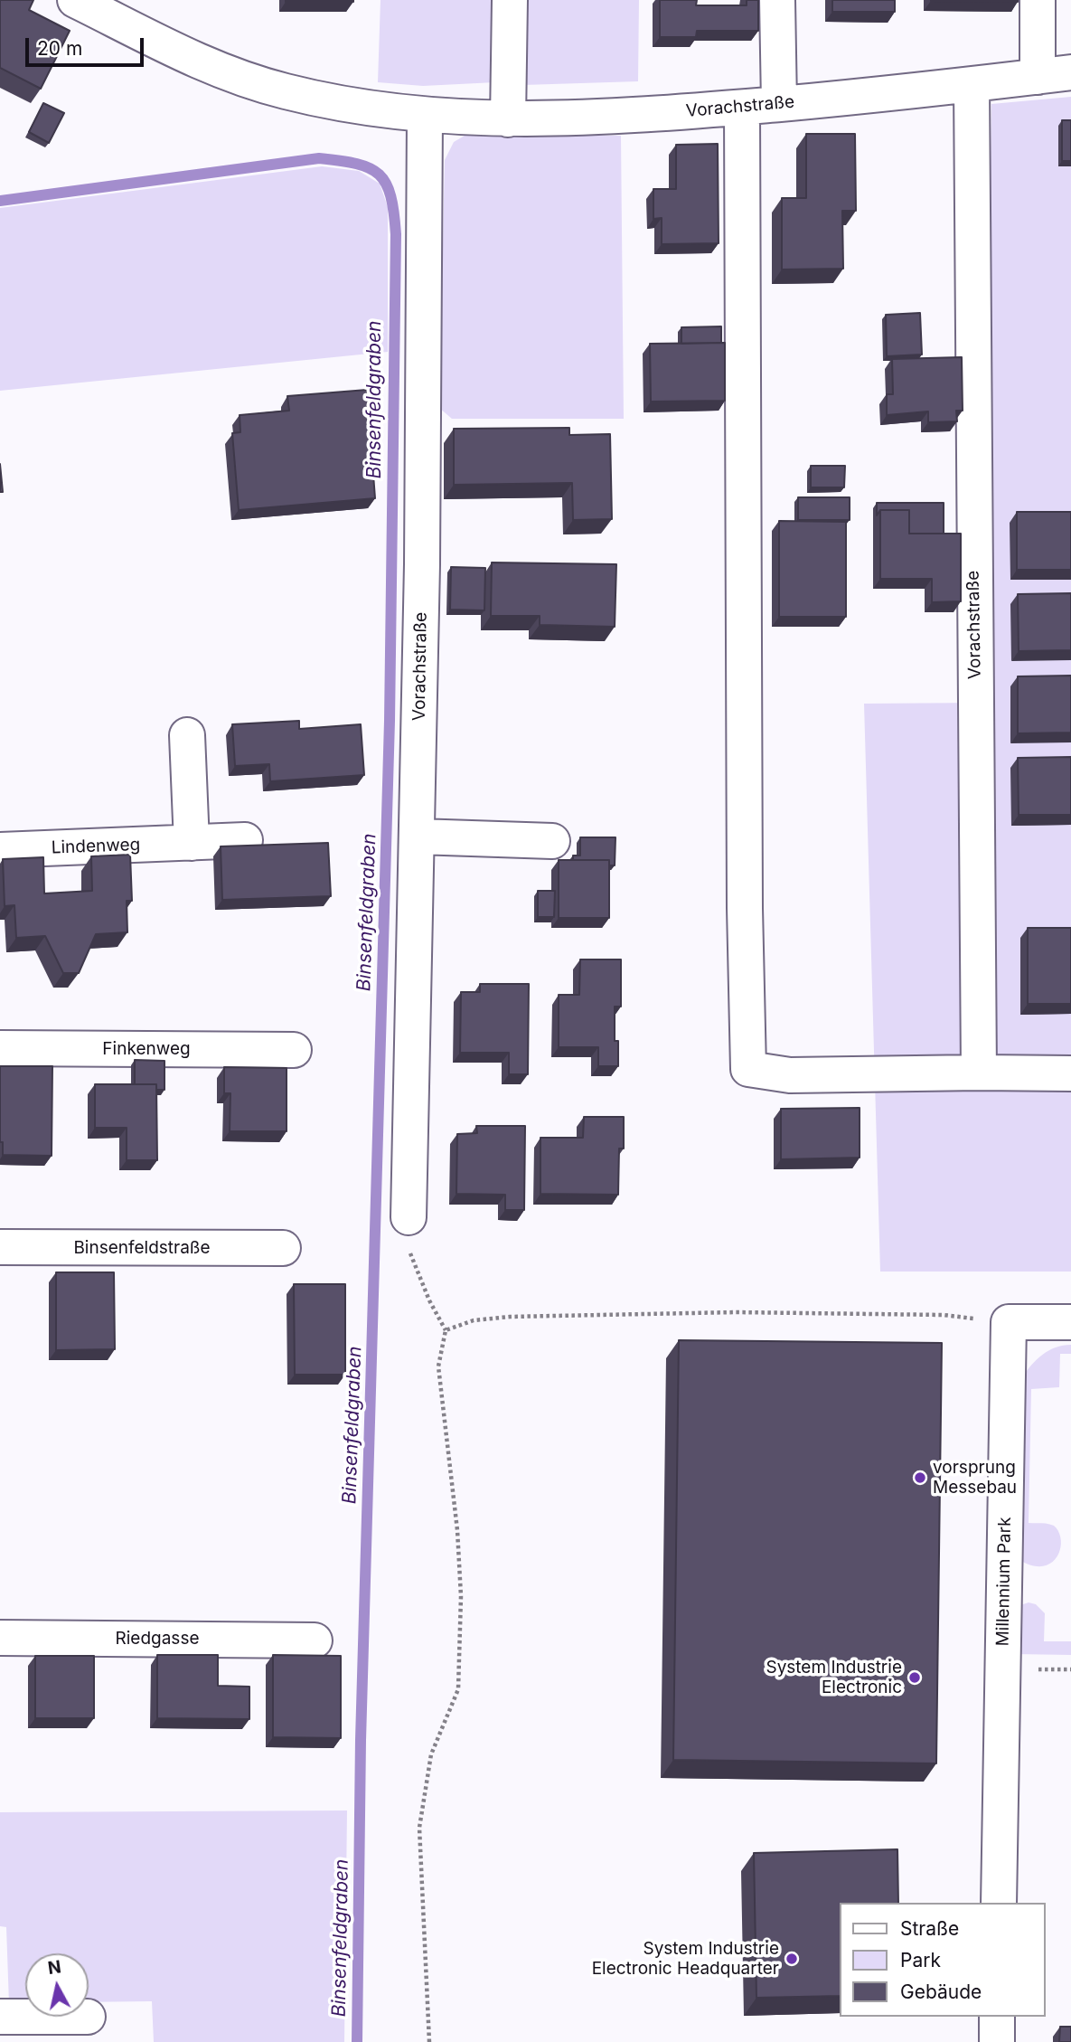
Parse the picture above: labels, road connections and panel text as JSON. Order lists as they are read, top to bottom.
{
  "streets": {
    "street": [
      "Vorachstraße",
      "Lindenweg",
      "Finkenweg",
      "Binsenfeldstraße",
      "Millennium Park",
      "Riedgasse"
    ]
  },
  "water": ["Binsenfeldgraben"],
  "places": ["vorsprung Messebau", "System Industrie Electronic", "System Industrie Electronic Headquarter"],
  "legend": ["Straße", "Park", "Gebäude"],
  "scale_bar": "20 m",
  "north": "top"
}
